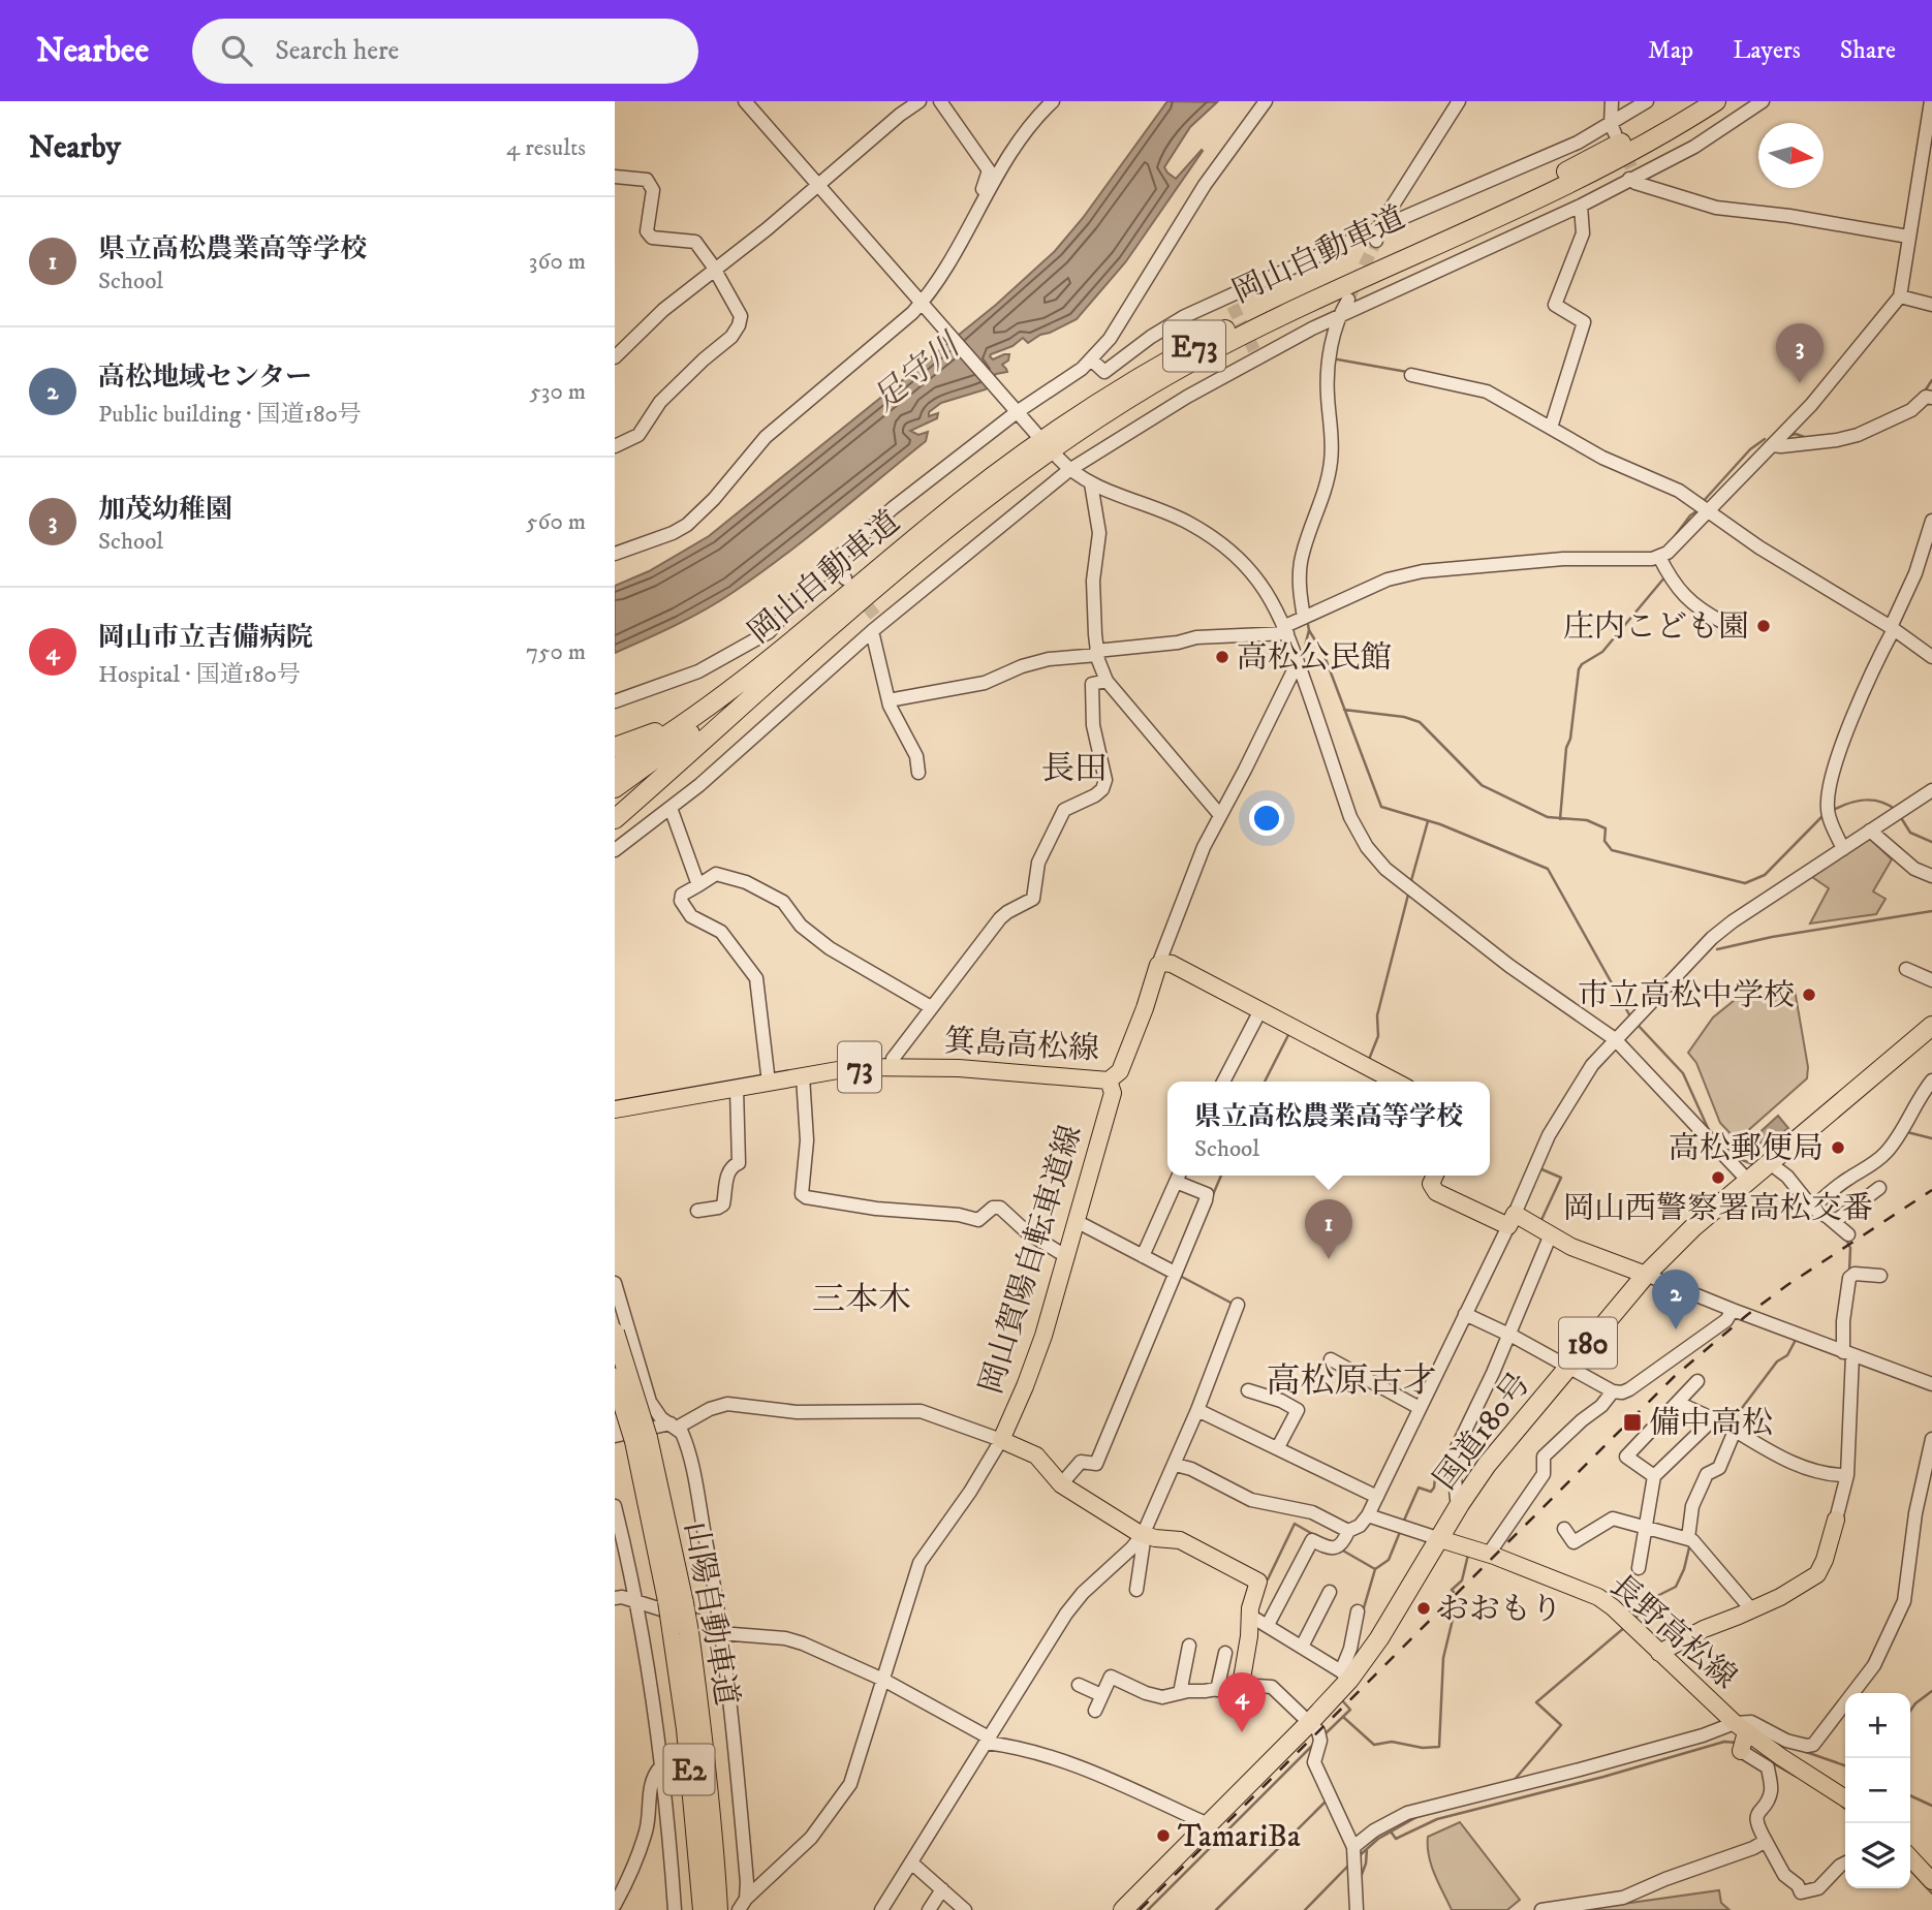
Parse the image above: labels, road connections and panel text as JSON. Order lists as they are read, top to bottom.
{
  "streets": {
    "highway": [
      "岡山自動車道",
      "E73",
      "180",
      "国道180号",
      "山陽自動車道",
      "E2"
    ],
    "main road": [
      "箕島高松線",
      "73",
      "岡山賀陽自転車道線",
      "長野高松線"
    ]
  },
  "crossings": [
    ["箕島高松線", "岡山賀陽自転車道線"],
    ["国道180号", "長野高松線"]
  ],
  "districts": ["長田", "三本木", "高松原古才"],
  "water": ["足守川"],
  "places": {
    "other": [
      "庄内こども園",
      "高松公民館",
      "市立高松中学校",
      "高松郵便局",
      "岡山西警察署高松交番",
      "おおもり",
      "TamariBa"
    ],
    "transit": ["備中高松"]
  },
  "north": "right",
  "page": {
    "header": "Nearbee",
    "search": "Search here",
    "nav": ["Map", "Layers", "Share"],
    "heading": ["Nearby", "4 results"],
    "list": [
      {
        "mark": "1",
        "name": "県立高松農業高等学校",
        "note": "School",
        "value": "360 m"
      },
      {
        "mark": "2",
        "name": "高松地域センター",
        "note": "Public building · 国道180号",
        "value": "530 m"
      },
      {
        "mark": "3",
        "name": "加茂幼稚園",
        "note": "School",
        "value": "560 m"
      },
      {
        "mark": "4",
        "name": "岡山市立吉備病院",
        "note": "Hospital · 国道180号",
        "value": "750 m"
      }
    ],
    "pins": [
      "3",
      "1",
      "2",
      "4"
    ],
    "popup": ["県立高松農業高等学校", "School"],
    "map_buttons": ["+", "−"]
  }
}
